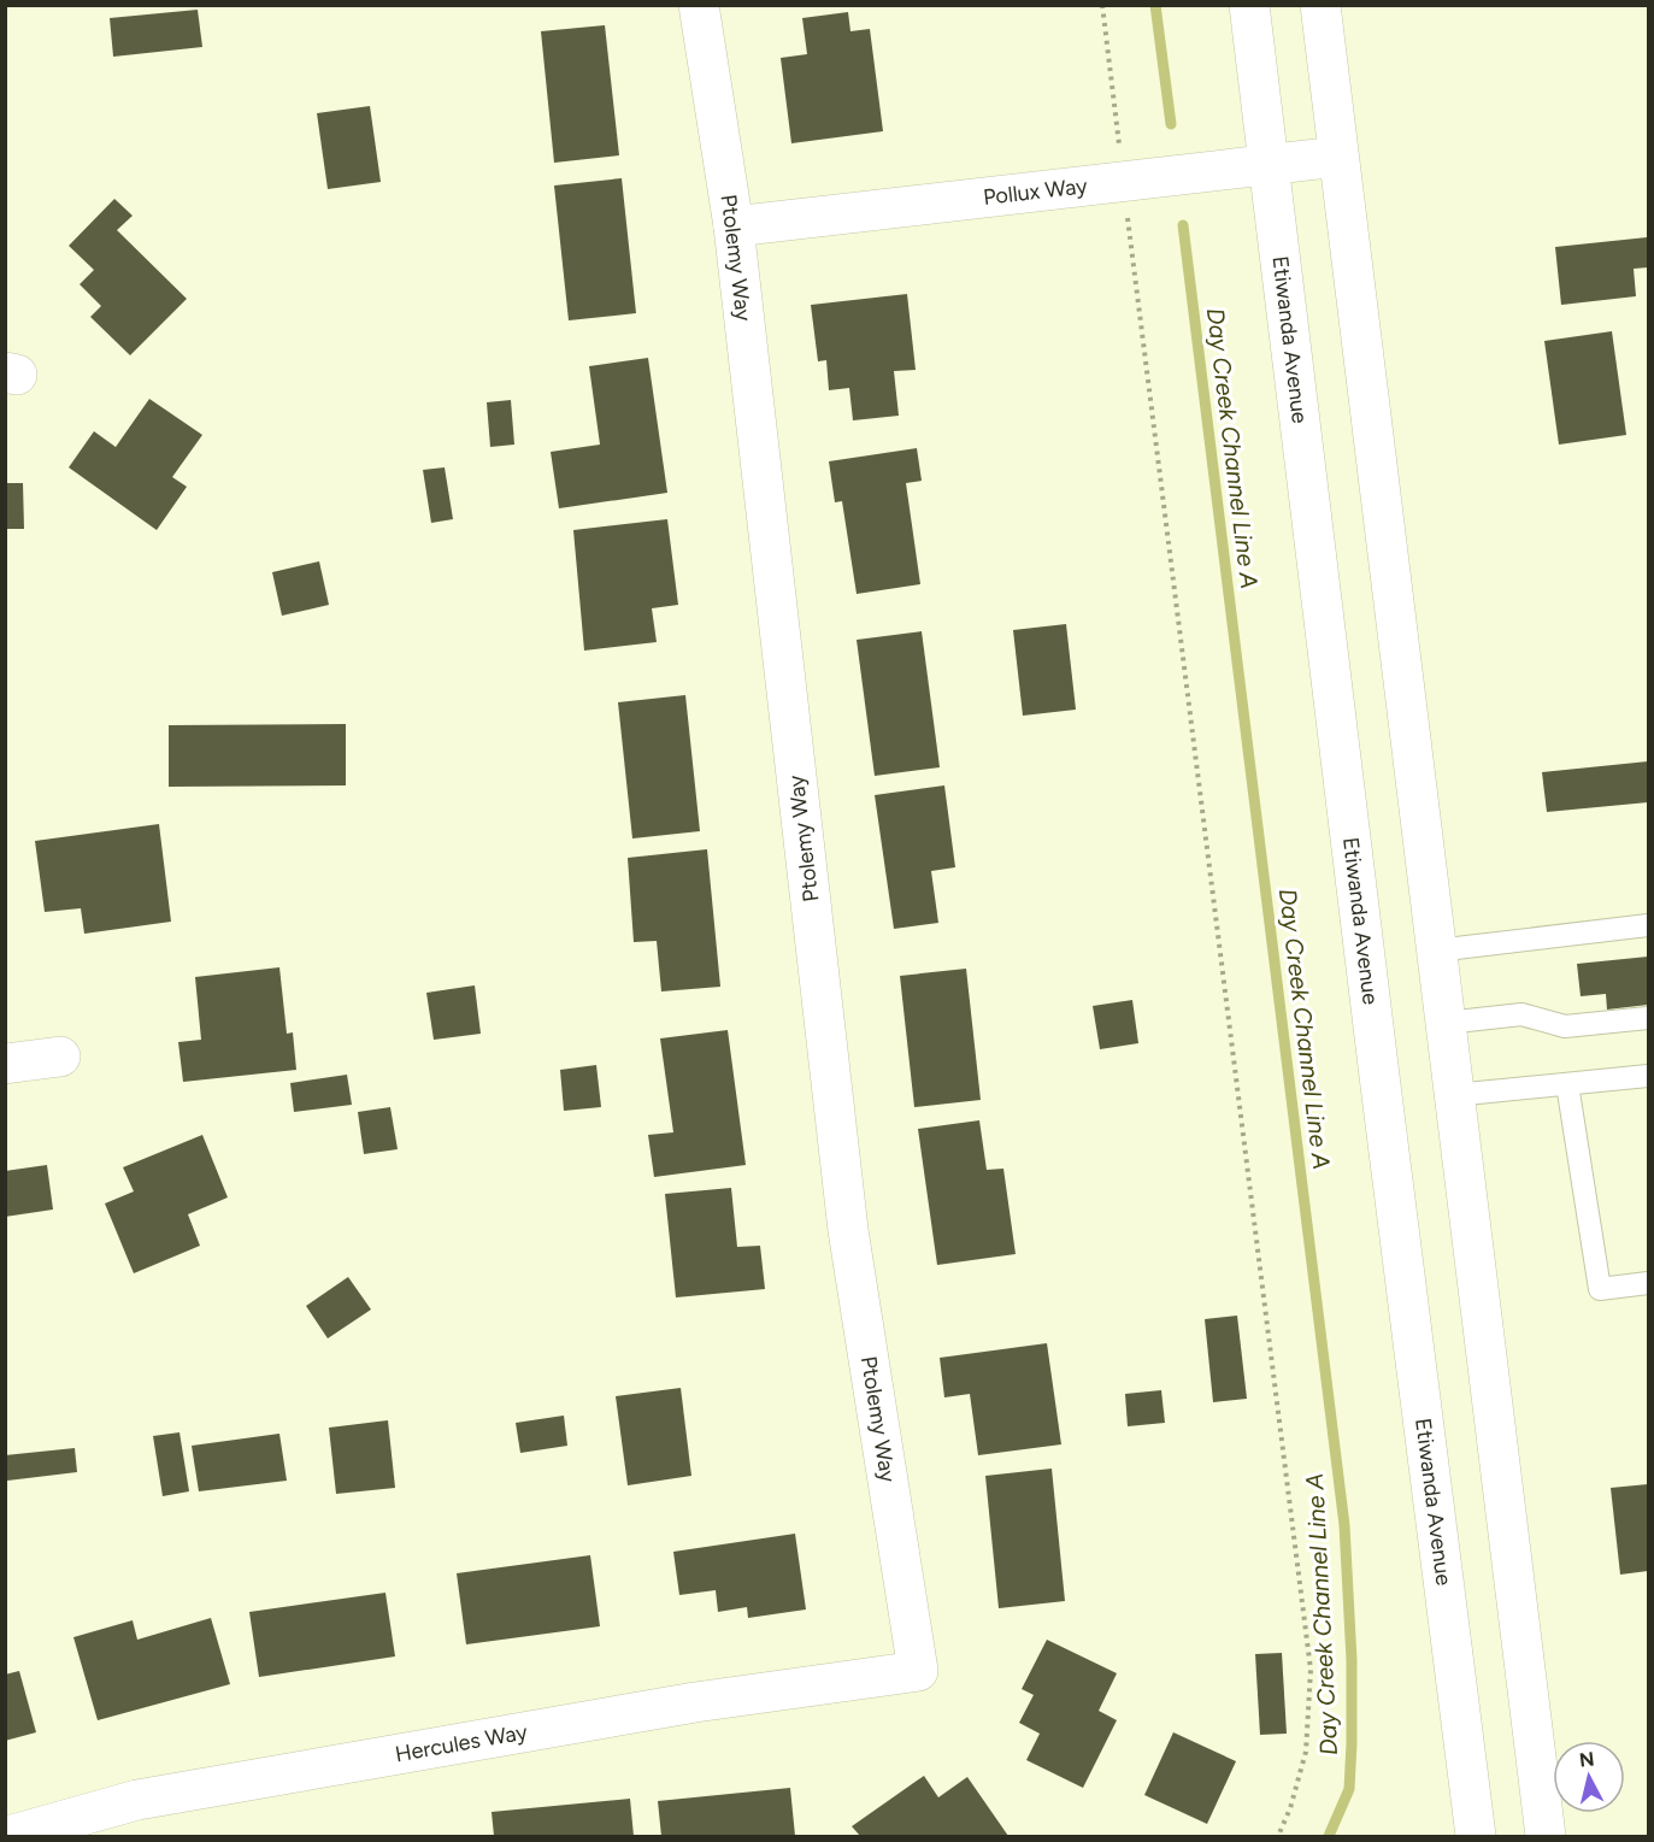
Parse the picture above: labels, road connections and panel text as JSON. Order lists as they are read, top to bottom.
{
  "streets": {
    "main road": [
      "Pollux Way",
      "Ptolemy Way",
      "Etiwanda Avenue",
      "Hercules Way"
    ]
  },
  "crossings": [
    ["Pollux Way", "Ptolemy Way"],
    ["Pollux Way", "Etiwanda Avenue"],
    ["Ptolemy Way", "Hercules Way"]
  ],
  "water": ["Day Creek Channel Line A"],
  "north": "top"
}
